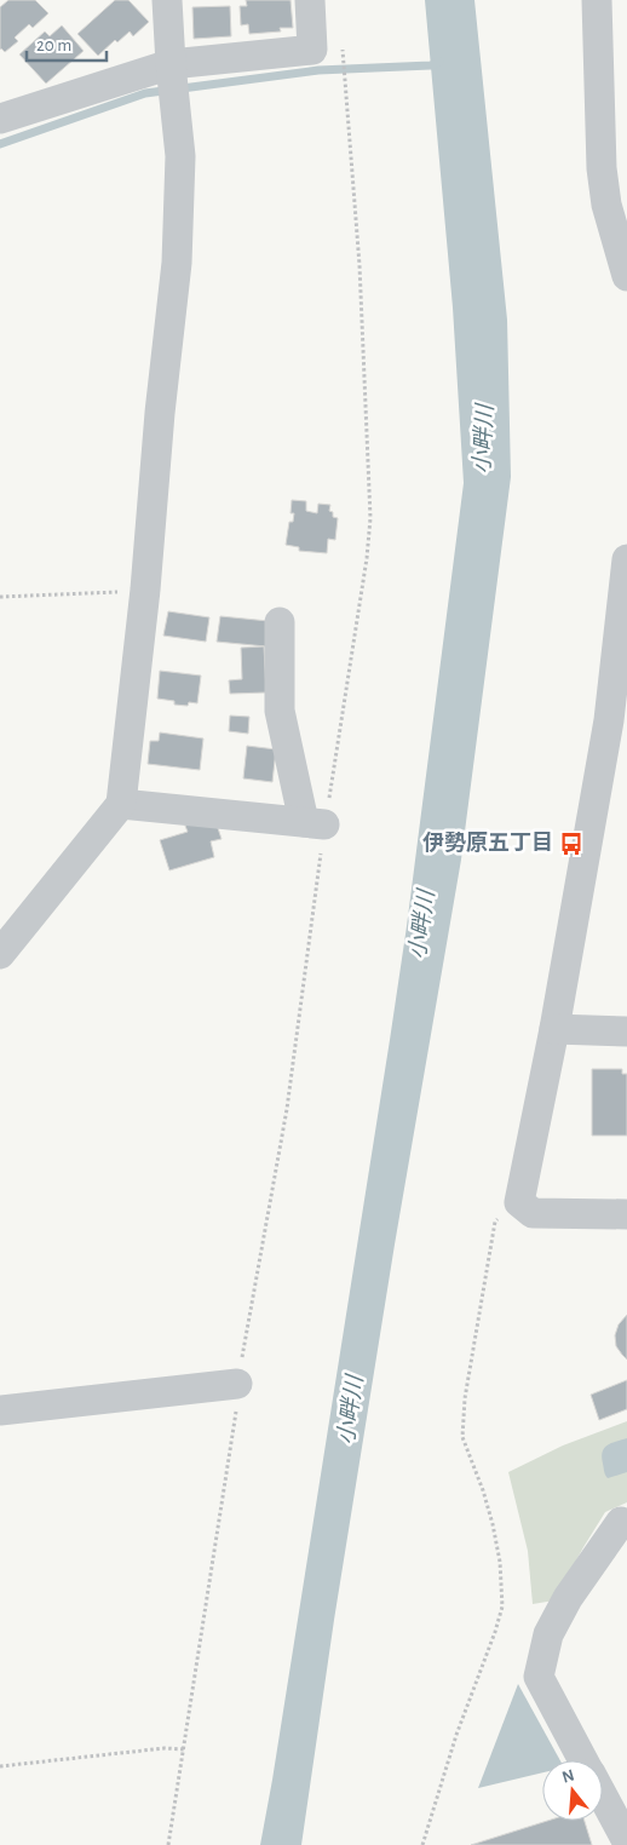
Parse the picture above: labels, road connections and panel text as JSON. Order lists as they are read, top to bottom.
{
  "water": ["小畔川"],
  "places": {
    "bus stop": ["伊勢原五丁目"]
  },
  "scale_bar": "20 m",
  "north": "top"
}
